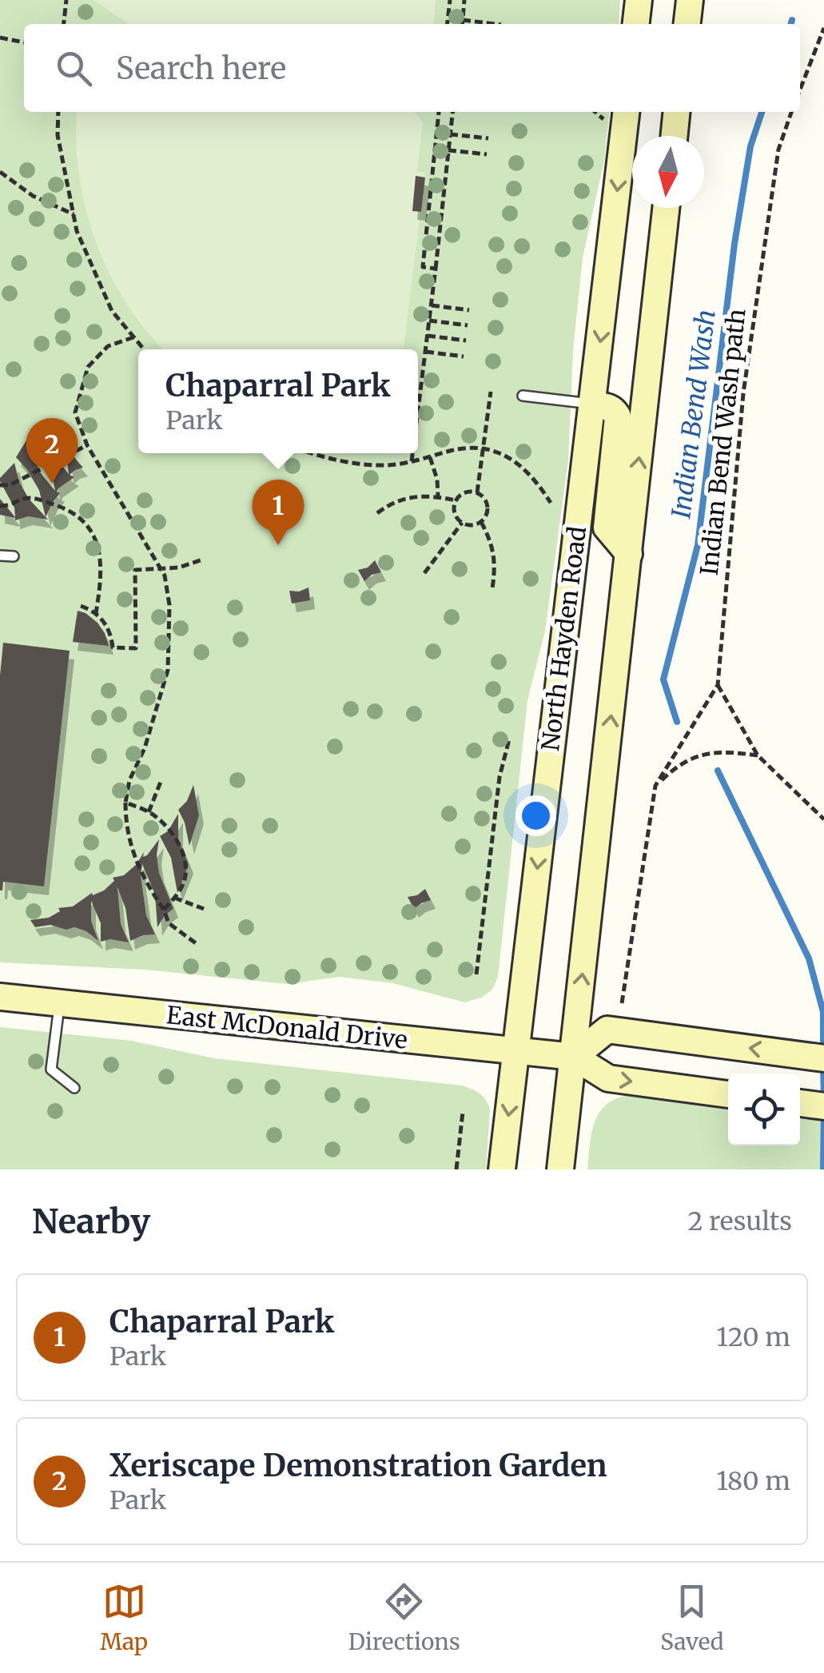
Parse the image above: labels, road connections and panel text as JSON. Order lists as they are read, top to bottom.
{
  "streets": {
    "main road": ["North Hayden Road", "East McDonald Drive"],
    "path": ["Indian Bend Wash path"]
  },
  "crossings": [
    ["North Hayden Road", "East McDonald Drive"]
  ],
  "water": ["Indian Bend Wash"],
  "north": "bottom",
  "page": {
    "search": "Search here",
    "popup": ["Chaparral Park", "Park"],
    "pins": ["2", "1"],
    "heading": ["Nearby", "2 results"],
    "list": [
      {
        "mark": "1",
        "name": "Chaparral Park",
        "note": "Park",
        "value": "120 m"
      },
      {
        "mark": "2",
        "name": "Xeriscape Demonstration Garden",
        "note": "Park",
        "value": "180 m"
      }
    ],
    "nav": ["Map", "Directions", "Saved"]
  }
}
